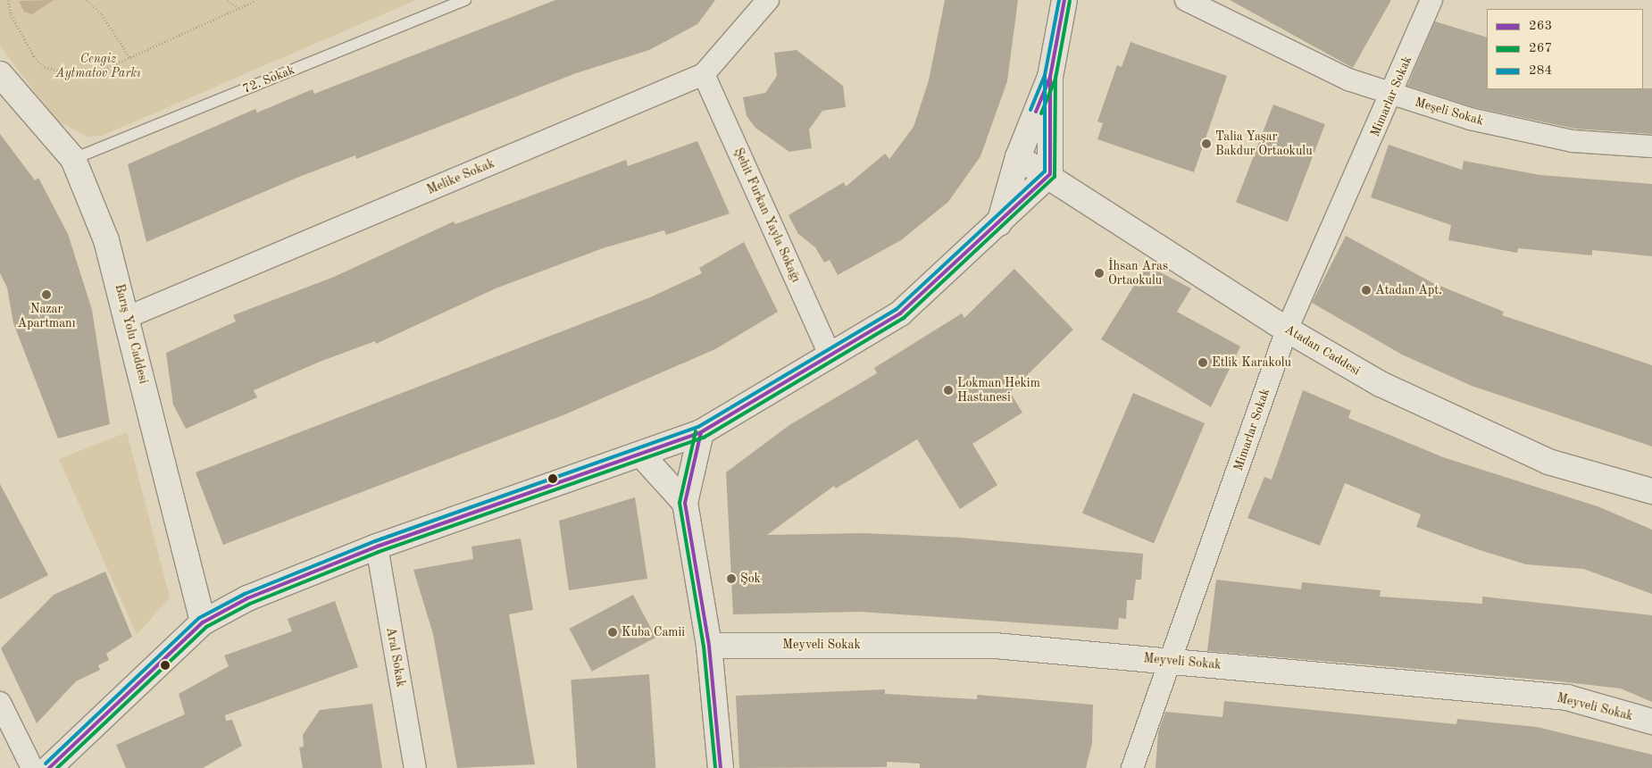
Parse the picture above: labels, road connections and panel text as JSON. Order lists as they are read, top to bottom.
{
  "streets": {
    "street": [
      "Mimarlar Sokak",
      "Meşeli Sokak",
      "Melike Sokak",
      "Şehit Furkan Yayla Sokağı",
      "Barış Yolu Caddesi",
      "Atadan Caddesi",
      "Meyveli Sokak",
      "Aral Sokak"
    ],
    "lane": ["72. Sokak"]
  },
  "crossings": [
    ["72. Sokak", "Barış Yolu Caddesi"],
    ["Mimarlar Sokak", "Meşeli Sokak"],
    ["Mimarlar Sokak", "Atadan Caddesi"],
    ["Mimarlar Sokak", "Meyveli Sokak"],
    ["Melike Sokak", "Şehit Furkan Yayla Sokağı"],
    ["Melike Sokak", "Barış Yolu Caddesi"]
  ],
  "parks": ["Cengiz Aytmatov Parkı"],
  "places": [
    "Talia Yaşar Bakdur Ortaokulu",
    "İhsan Aras Ortaokulu",
    "Atadan Apt.",
    "Nazar Apartmanı",
    "Etlik Karakolu",
    "Lokman Hekim Hastanesi",
    "Şok",
    "Kuba Camii"
  ],
  "lines": ["transit line 263", "transit line 284", "transit line 267"],
  "legend": ["263", "267", "284"]
}
